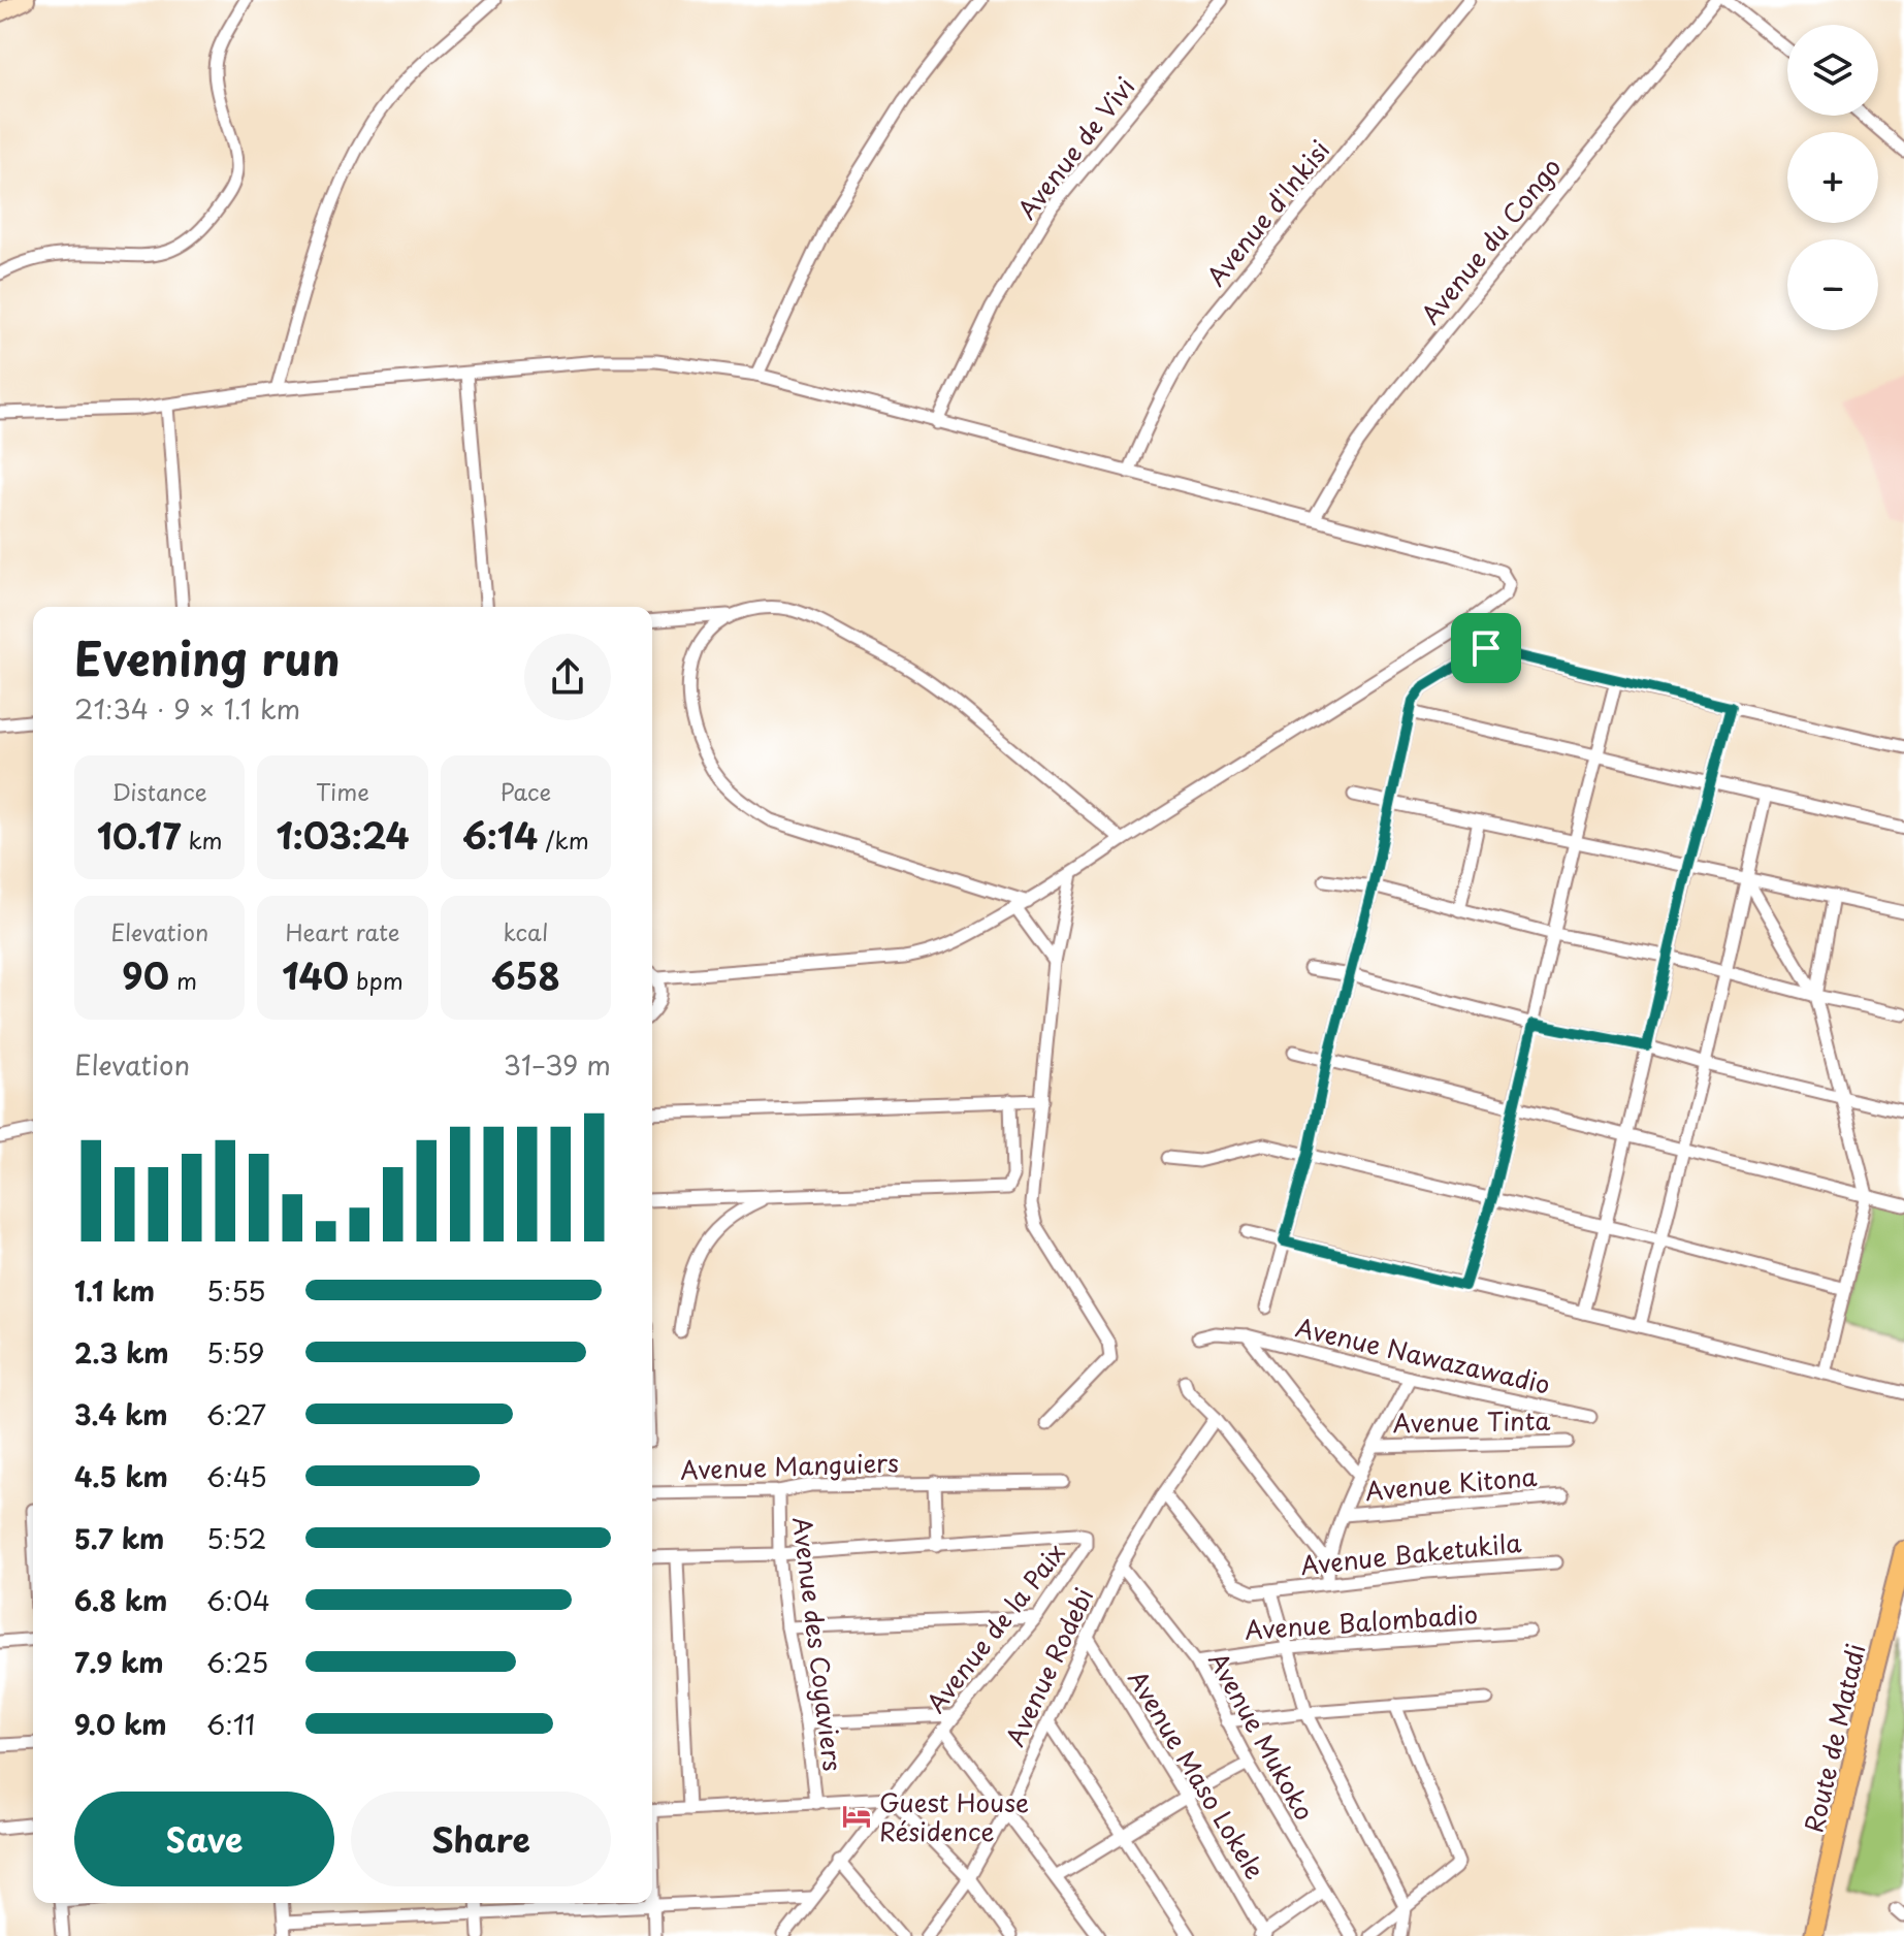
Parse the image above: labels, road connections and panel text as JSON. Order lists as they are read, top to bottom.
{
  "streets": {
    "main road": ["Route de Matadi"],
    "street": [
      "Avenue de Vivi",
      "Avenue d'Inkisi",
      "Avenue du Congo",
      "Avenue Nawazawadio",
      "Avenue Tinta",
      "Avenue Manguiers",
      "Avenue Kitona",
      "Avenue Baketukila",
      "Avenue Balombadio",
      "Avenue de la Paix",
      "Avenue des Coyaviers",
      "Avenue Rodebi",
      "Avenue Mukoko",
      "Avenue Maso Lokele"
    ]
  },
  "crossings": [
    ["Avenue Manguiers", "Avenue des Coyaviers"],
    ["Avenue Balombadio", "Avenue Mukoko"],
    ["Avenue de la Paix", "Avenue des Coyaviers"],
    ["Avenue Rodebi", "Avenue Mukoko"],
    ["Avenue Rodebi", "Avenue Maso Lokele"]
  ],
  "places": {
    "hotel": ["Guest House Résidence"]
  },
  "page": {
    "map_buttons": ["+", "−"],
    "heading": ["Evening run", "21:34 · 9 × 1.1 km"],
    "stats": [
      ["Distance", "10.17 km"],
      ["Time", "1:03:24"],
      ["Pace", "6:14 /km"],
      ["Elevation", "90 m"],
      ["Heart rate", "140 bpm"],
      ["kcal", "658"]
    ],
    "chart": ["Elevation", "31–39 m"],
    "list": [
      {
        "name": "1.1 km",
        "note": "5:55"
      },
      {
        "name": "2.3 km",
        "note": "5:59"
      },
      {
        "name": "3.4 km",
        "note": "6:27"
      },
      {
        "name": "4.5 km",
        "note": "6:45"
      },
      {
        "name": "5.7 km",
        "note": "5:52"
      },
      {
        "name": "6.8 km",
        "note": "6:04"
      },
      {
        "name": "7.9 km",
        "note": "6:25"
      },
      {
        "name": "9.0 km",
        "note": "6:11"
      }
    ],
    "buttons": ["Save", "Share"]
  }
}
